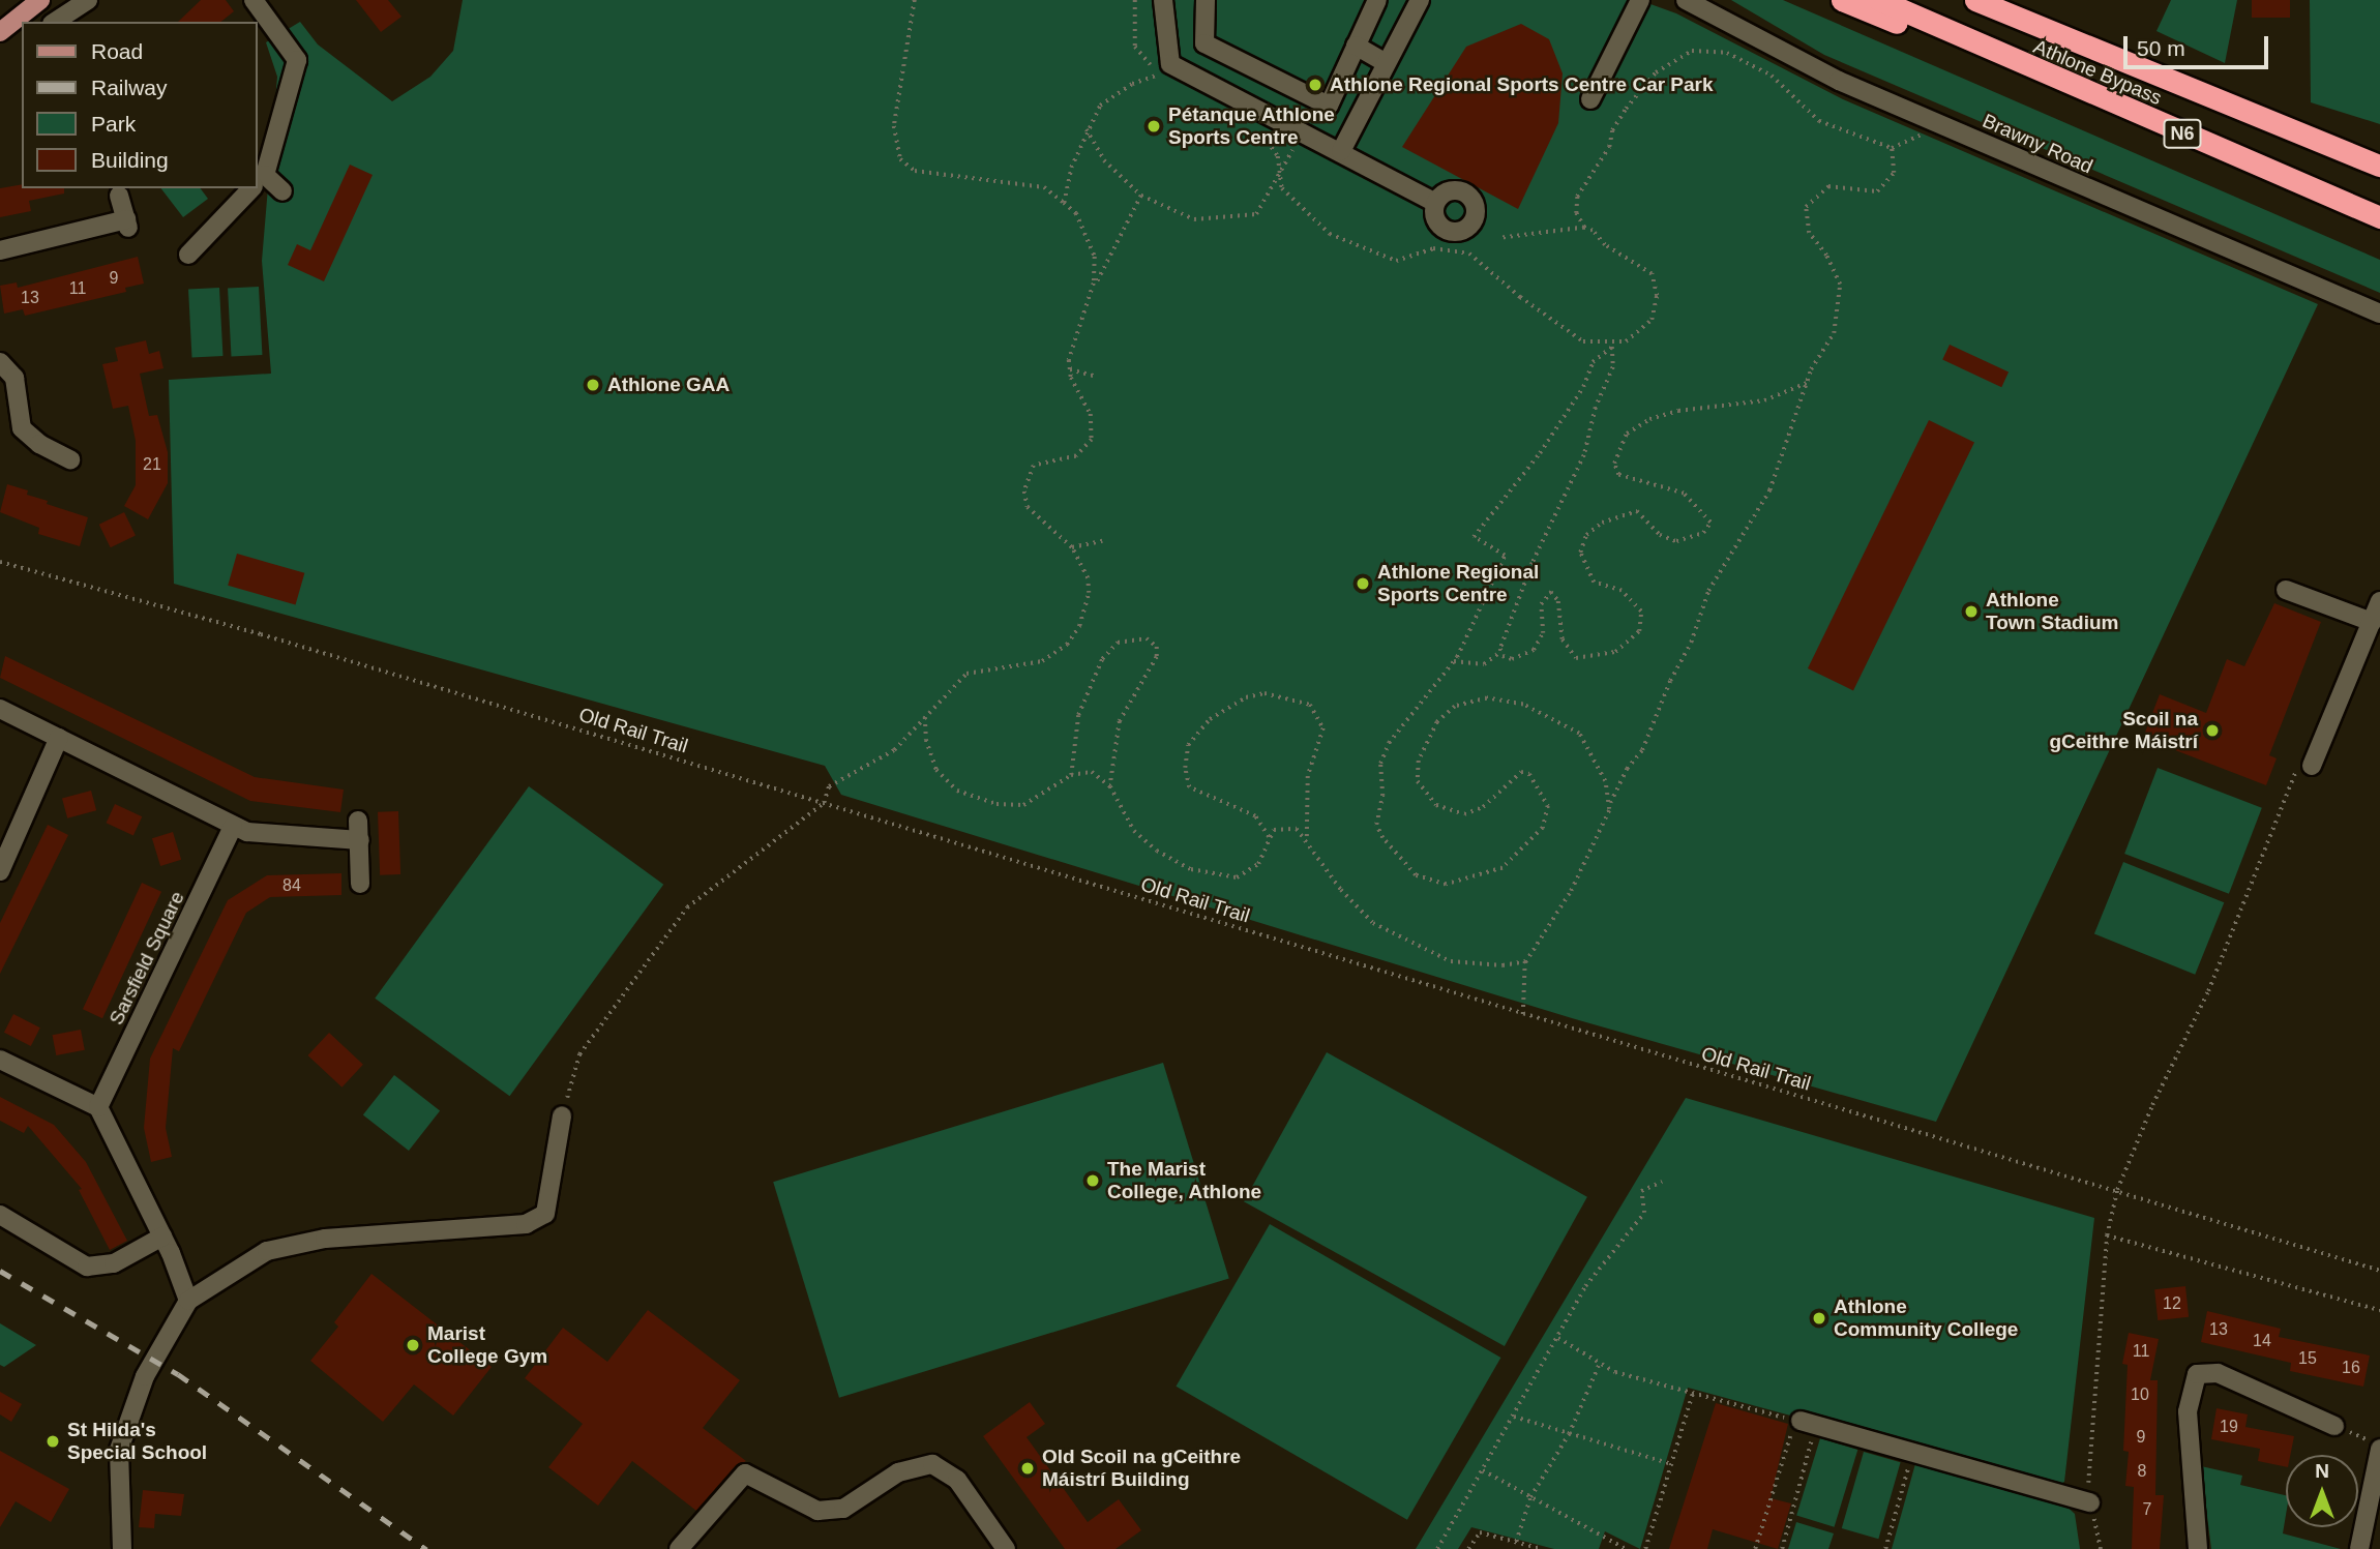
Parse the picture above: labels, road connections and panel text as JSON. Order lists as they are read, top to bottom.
{
  "streets": {
    "highway": ["Athlone Bypass", "N6"],
    "street": ["Brawny Road", "Sarsfield Square"],
    "path": ["Old Rail Trail"]
  },
  "crossings": [
    ["Athlone Bypass", "N6"]
  ],
  "places": [
    "Athlone Regional Sports Centre Car Park",
    "Pétanque Athlone Sports Centre",
    "Athlone GAA",
    "Athlone Regional Sports Centre",
    "Athlone Town Stadium",
    "Scoil na gCeithre Máistrí",
    "The Marist College, Athlone",
    "Athlone Community College",
    "Marist College Gym",
    "St Hilda's Special School",
    "Old Scoil na gCeithre Máistrí Building"
  ],
  "house_numbers": [
    "9",
    "11",
    "13",
    "21",
    "84",
    "12",
    "13",
    "14",
    "11",
    "15",
    "16",
    "10",
    "19",
    "9",
    "8",
    "7"
  ],
  "legend": [
    "Road",
    "Railway",
    "Park",
    "Building"
  ],
  "scale_bar": "50 m",
  "north": "top"
}
